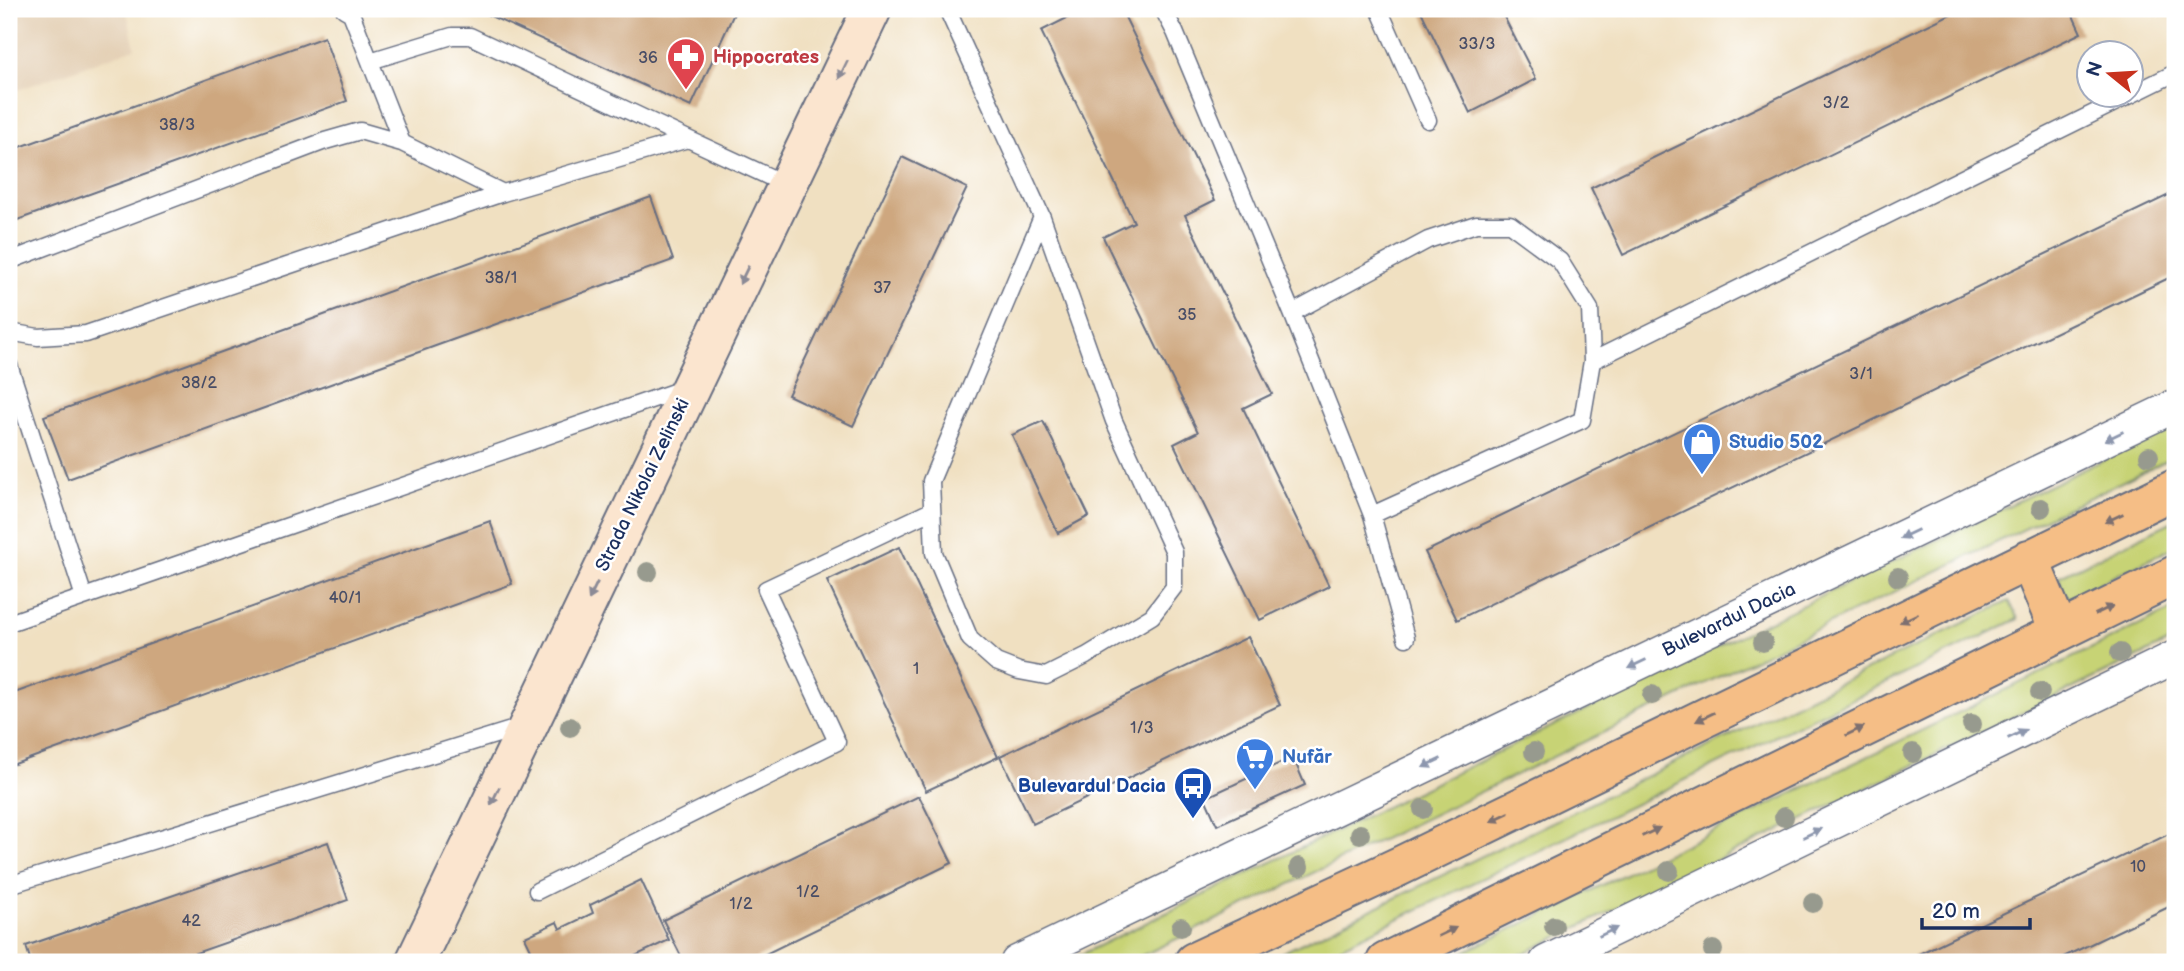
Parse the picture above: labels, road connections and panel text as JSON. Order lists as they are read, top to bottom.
{
  "streets": {
    "street": ["Strada Nikolai Zelinski", "Bulevardul Dacia"]
  },
  "one_way": ["Strada Nikolai Zelinski"],
  "places": {
    "pharmacy": ["Hippocrates"],
    "shop": ["Studio 502"],
    "supermarket": ["Nufăr"],
    "bus stop": ["Bulevardul Dacia"]
  },
  "house_numbers": [
    "33/3",
    "36",
    "3/2",
    "38/3",
    "38/1",
    "37",
    "35",
    "3/1",
    "38/2",
    "40/1",
    "1",
    "1/3",
    "10",
    "1/2",
    "1/2",
    "42"
  ],
  "scale_bar": "20 m",
  "north": "left"
}
